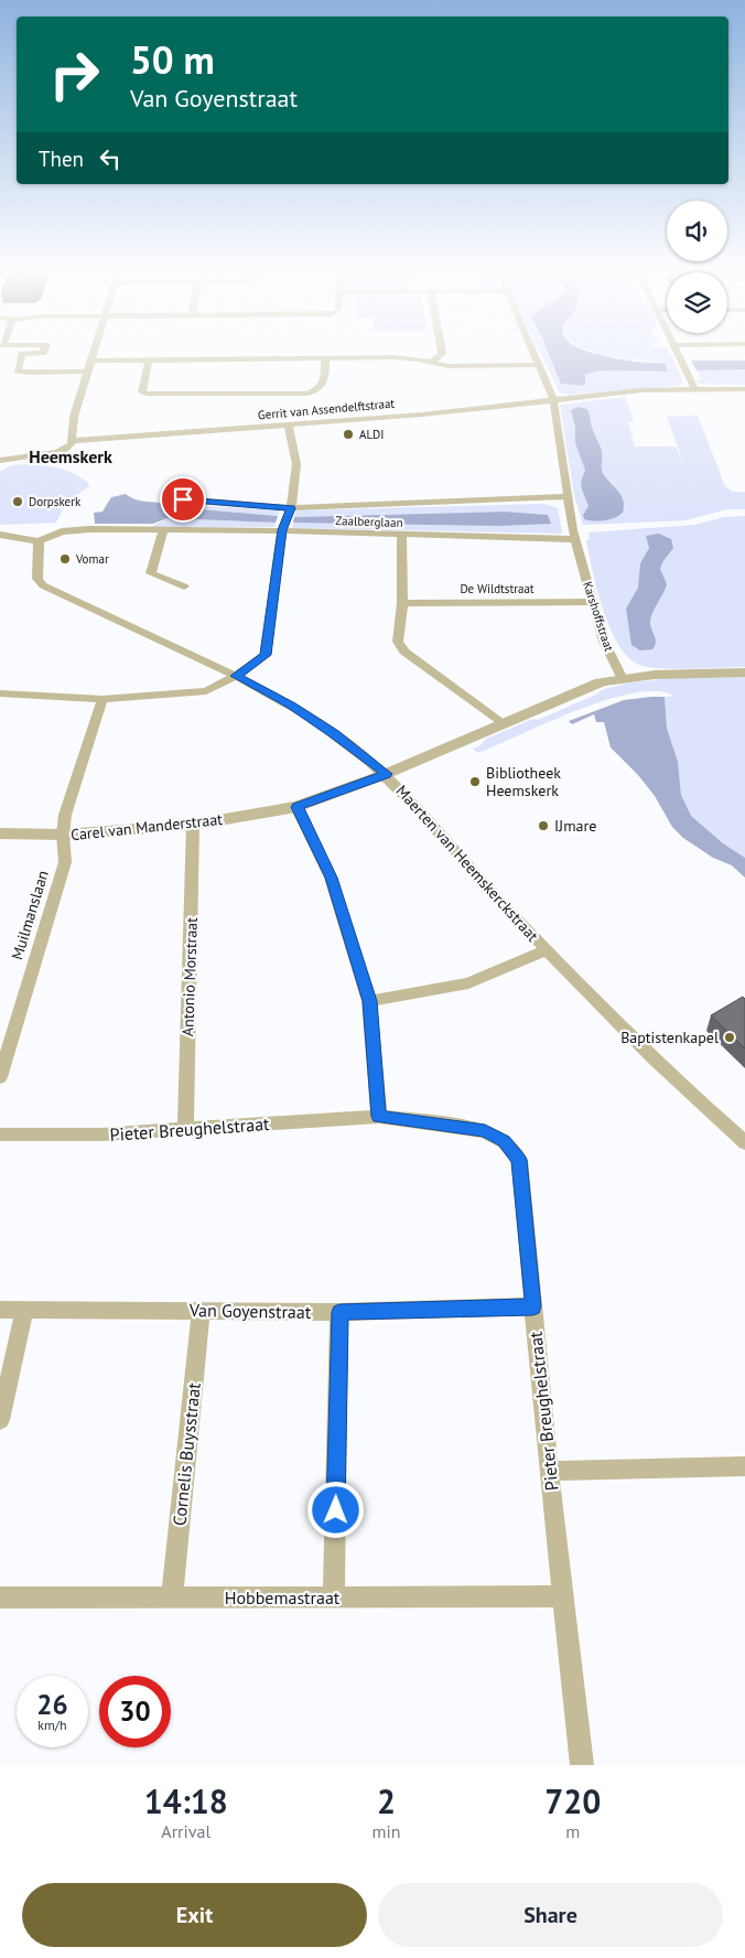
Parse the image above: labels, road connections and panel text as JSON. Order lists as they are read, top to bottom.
{
  "streets": {
    "street": [
      "Gerrit van Assendelftstraat",
      "Zaalberglaan",
      "De Wildtstraat",
      "Karshoffstraat",
      "Carel van Manderstraat",
      "Maerten van Heemskerckstraat",
      "Muilmanslaan",
      "Antonio Morstraat",
      "Pieter Breughelstraat",
      "Van Goyenstraat",
      "Cornelis Buysstraat",
      "Hobbemastraat"
    ]
  },
  "crossings": [
    ["Gerrit van Assendelftstraat", "Karshoffstraat"],
    ["Zaalberglaan", "Karshoffstraat"],
    ["Zaalberglaan", "Maerten van Heemskerckstraat"],
    ["De Wildtstraat", "Karshoffstraat"],
    ["Carel van Manderstraat", "Maerten van Heemskerckstraat"],
    ["Carel van Manderstraat", "Muilmanslaan"],
    ["Carel van Manderstraat", "Antonio Morstraat"],
    ["Antonio Morstraat", "Pieter Breughelstraat"],
    ["Pieter Breughelstraat", "Van Goyenstraat"],
    ["Pieter Breughelstraat", "Hobbemastraat"],
    ["Van Goyenstraat", "Cornelis Buysstraat"],
    ["Cornelis Buysstraat", "Hobbemastraat"]
  ],
  "districts": ["Heemskerk"],
  "places": [
    "ALDI",
    "Dorpskerk",
    "Vomar",
    "Bibliotheek Heemskerk",
    "IJmare",
    "Baptistenkapel"
  ],
  "page": {
    "turn": ["50 m", "Van Goyenstraat"],
    "then": "Then",
    "speed": "26 km/h",
    "limit": "30",
    "eta": [
      "14:18",
      "Arrival",
      "2",
      "min",
      "720",
      "m"
    ],
    "buttons": ["Exit", "Share"]
  }
}
